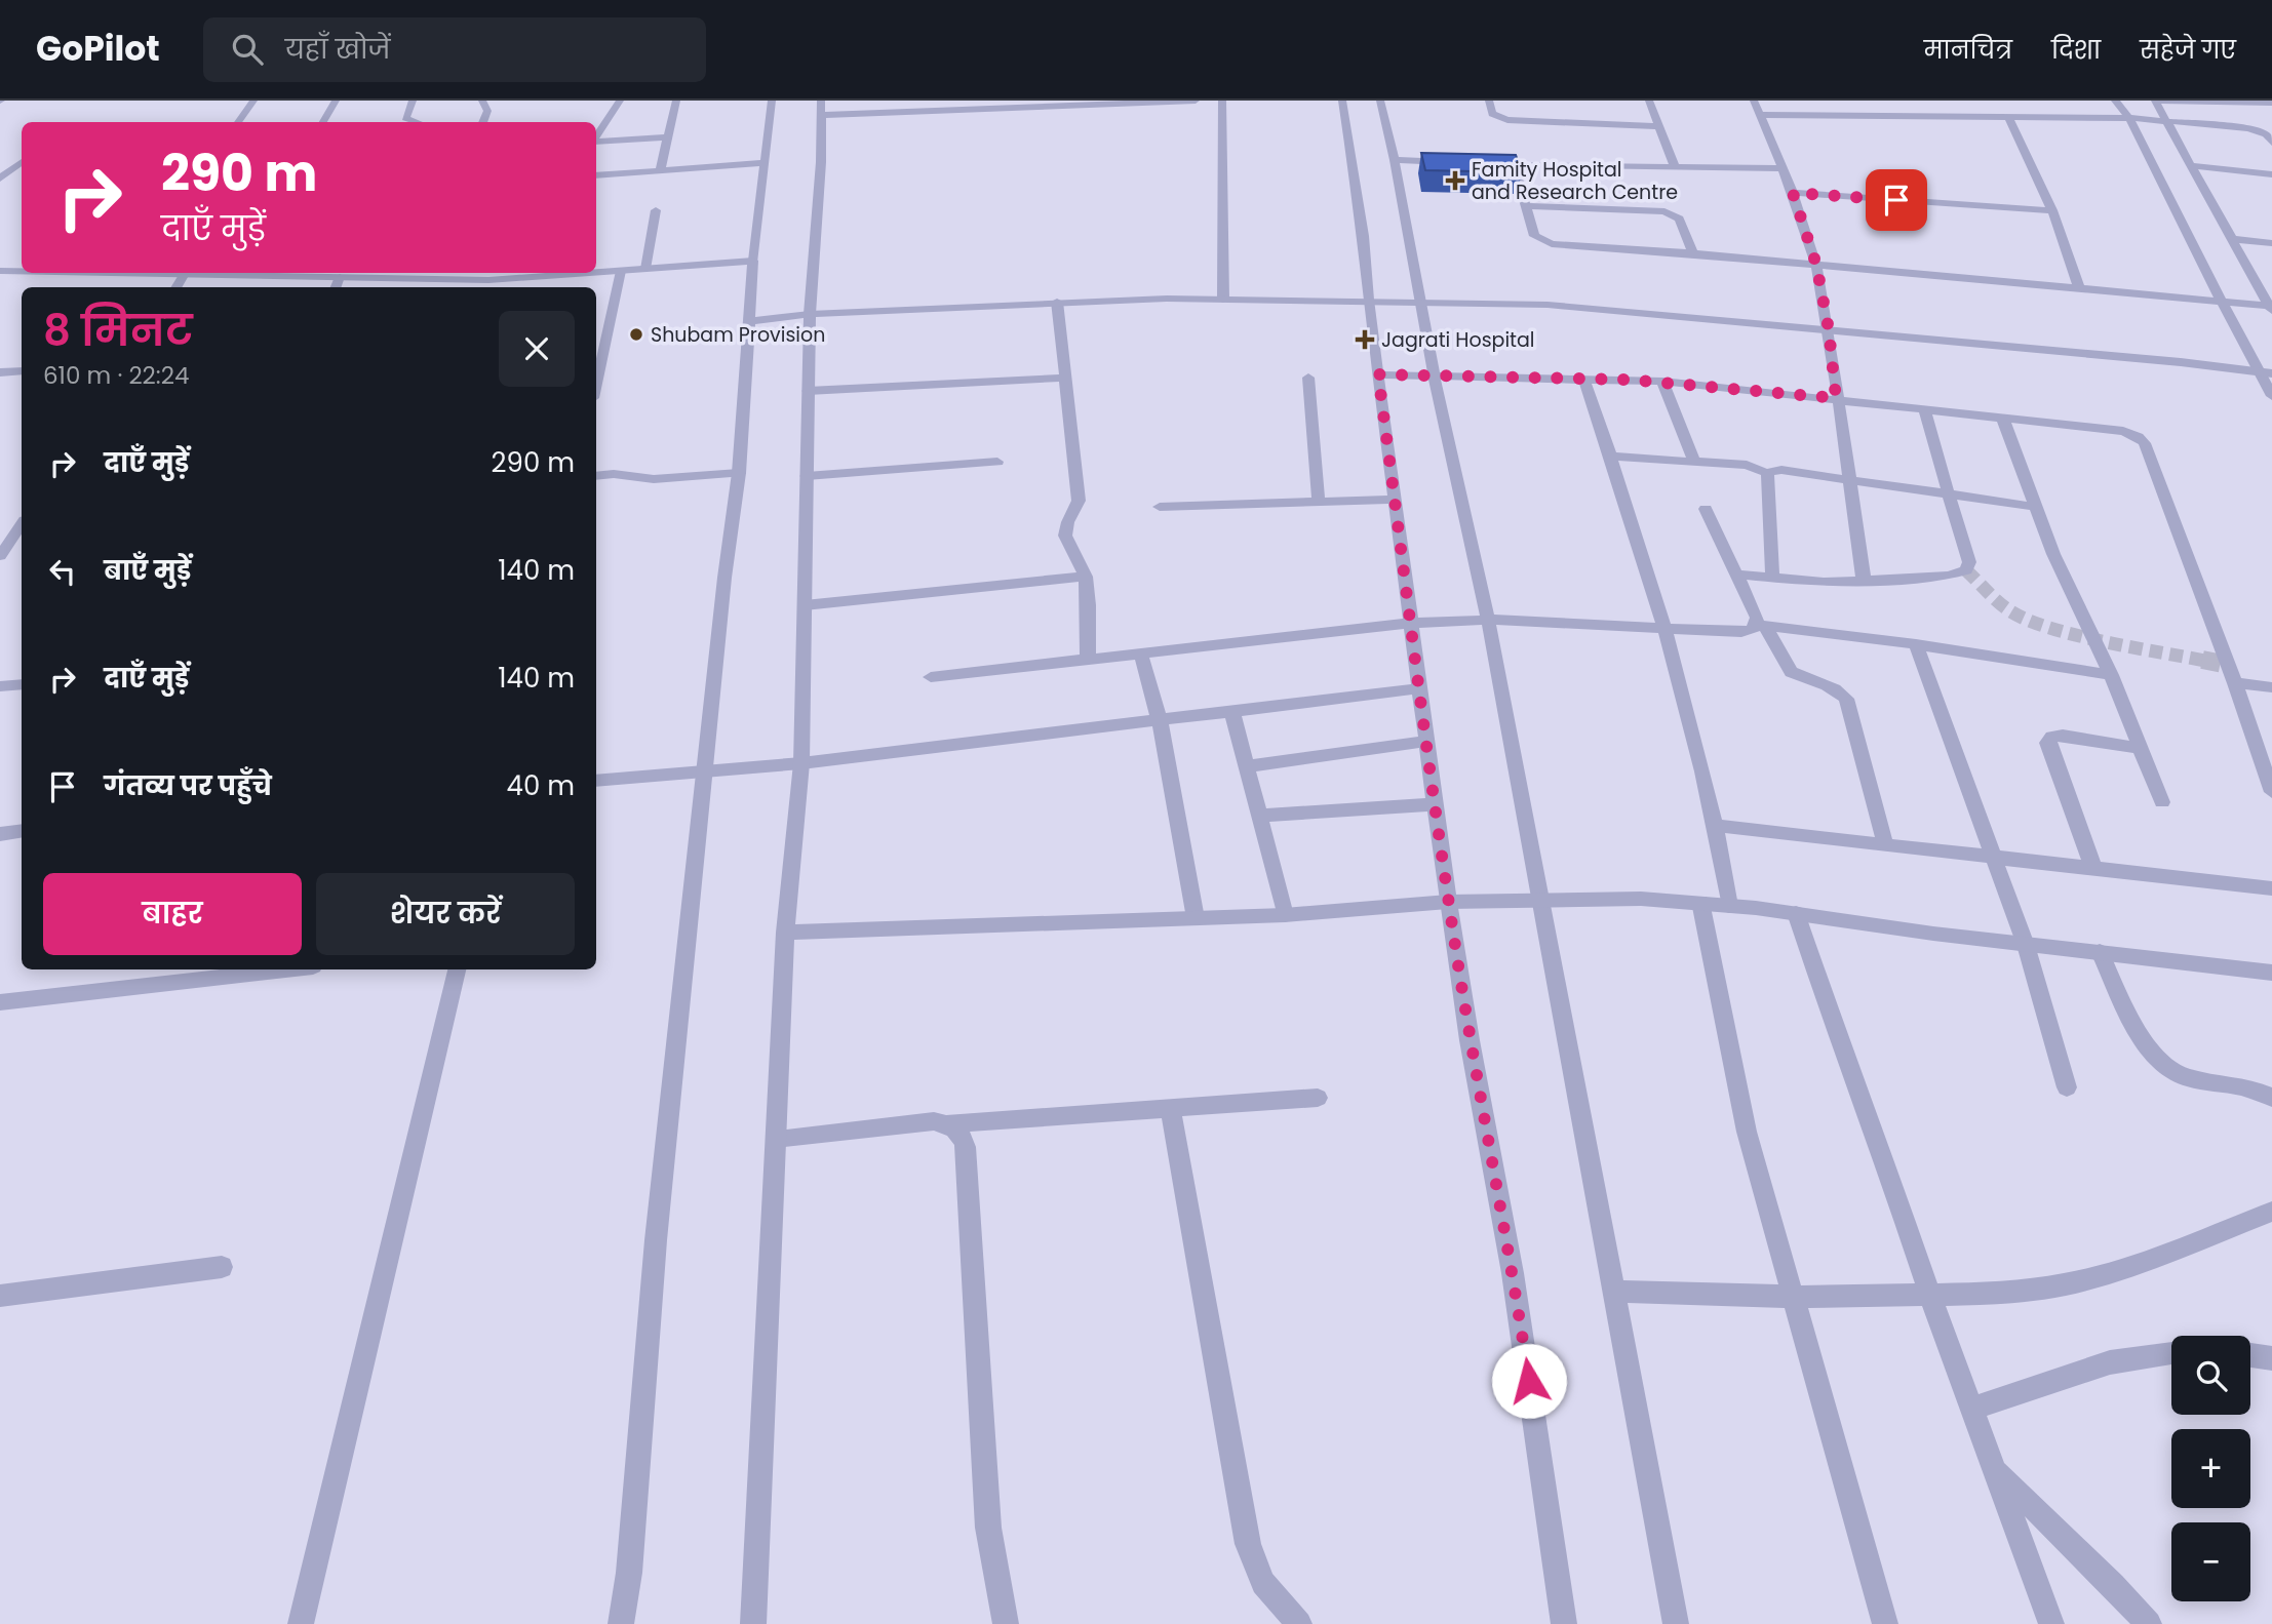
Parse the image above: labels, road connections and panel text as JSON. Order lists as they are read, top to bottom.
{
  "places": {
    "health": ["Famity Hospital and Research Centre", "Jagrati Hospital"],
    "other": ["Shubam Provision"]
  },
  "page": {
    "header": "GoPilot",
    "search": "यहाँ खोजें",
    "nav": ["मानचित्र", "दिशा", "सहेजे गए"],
    "turn": ["290 m", "दाएँ मुड़ें"],
    "heading": ["8 मिनट", "610 m · 22:24"],
    "list": [
      {
        "name": "दाएँ मुड़ें",
        "value": "290 m"
      },
      {
        "name": "बाएँ मुड़ें",
        "value": "140 m"
      },
      {
        "name": "दाएँ मुड़ें",
        "value": "140 m"
      },
      {
        "name": "गंतव्य पर पहुँचे",
        "value": "40 m"
      }
    ],
    "buttons": ["बाहर", "शेयर करें"],
    "map_buttons": ["+", "−"]
  }
}
